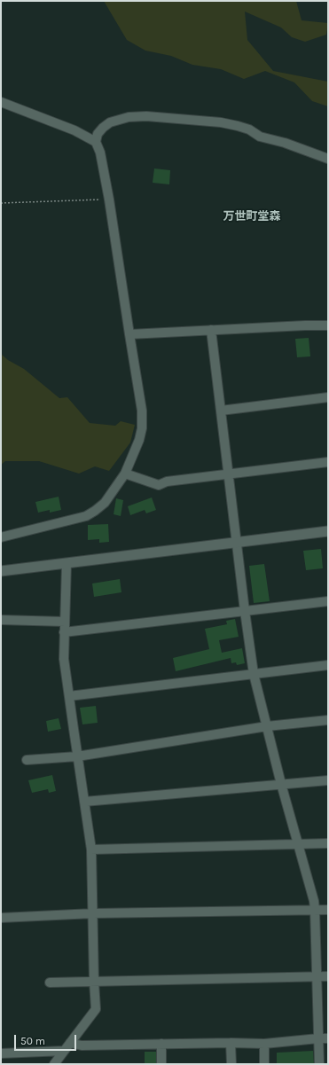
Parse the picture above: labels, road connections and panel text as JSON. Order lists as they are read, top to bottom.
{
  "districts": ["万世町堂森"],
  "scale_bar": "50 m"
}
